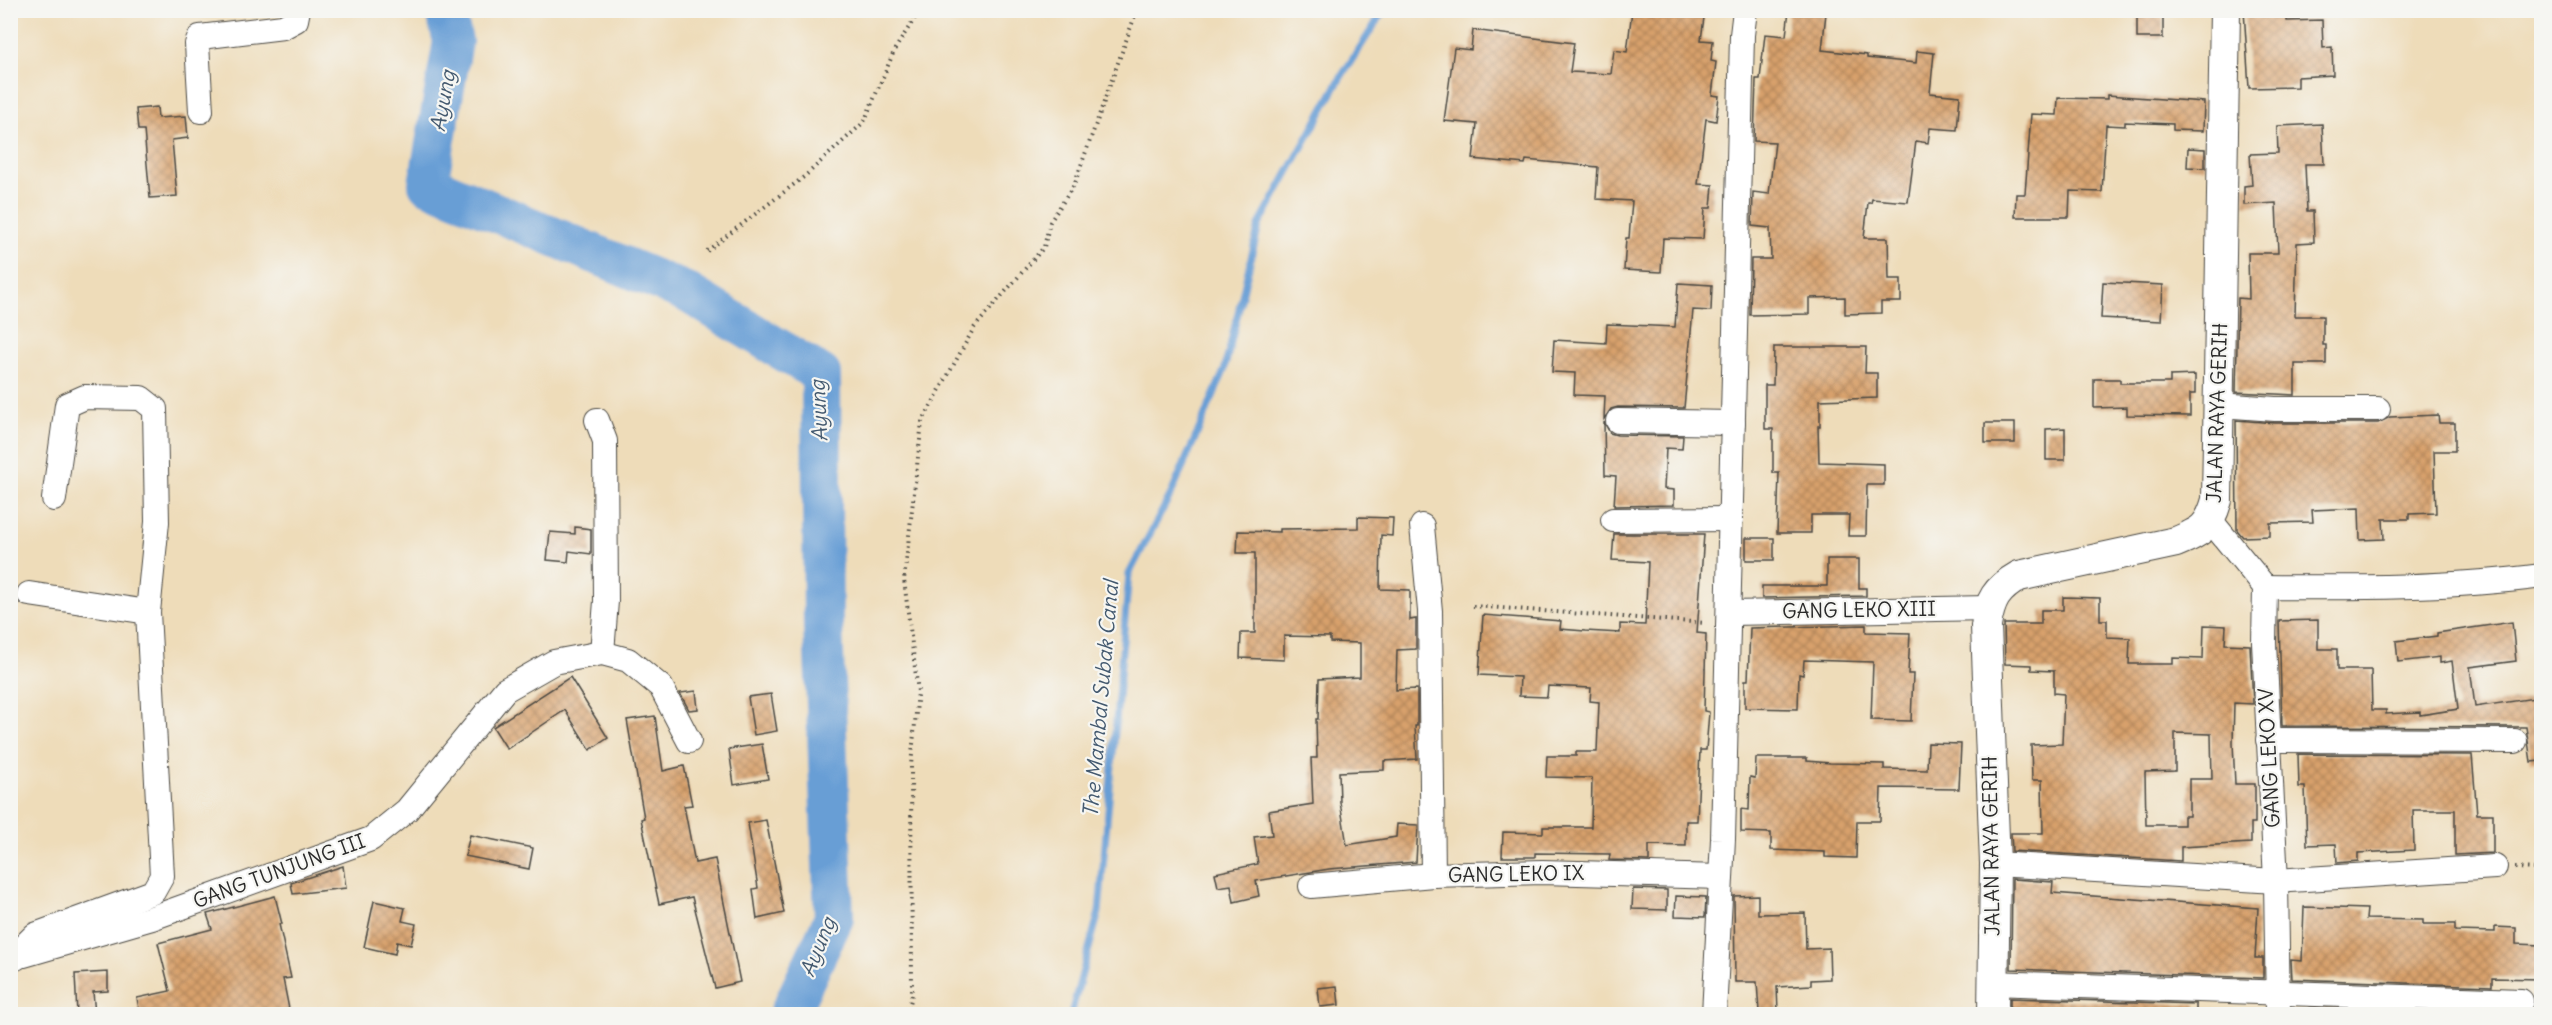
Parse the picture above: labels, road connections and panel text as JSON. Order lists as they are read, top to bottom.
{
  "streets": {
    "street": [
      "JALAN RAYA GERIH",
      "GANG LEKO XIII",
      "GANG LEKO XV",
      "GANG TUNJUNG III",
      "GANG LEKO IX"
    ]
  },
  "crossings": [
    ["JALAN RAYA GERIH", "GANG LEKO XIII"]
  ],
  "water": ["Ayung", "The Mambal Subak Canal"]
}
